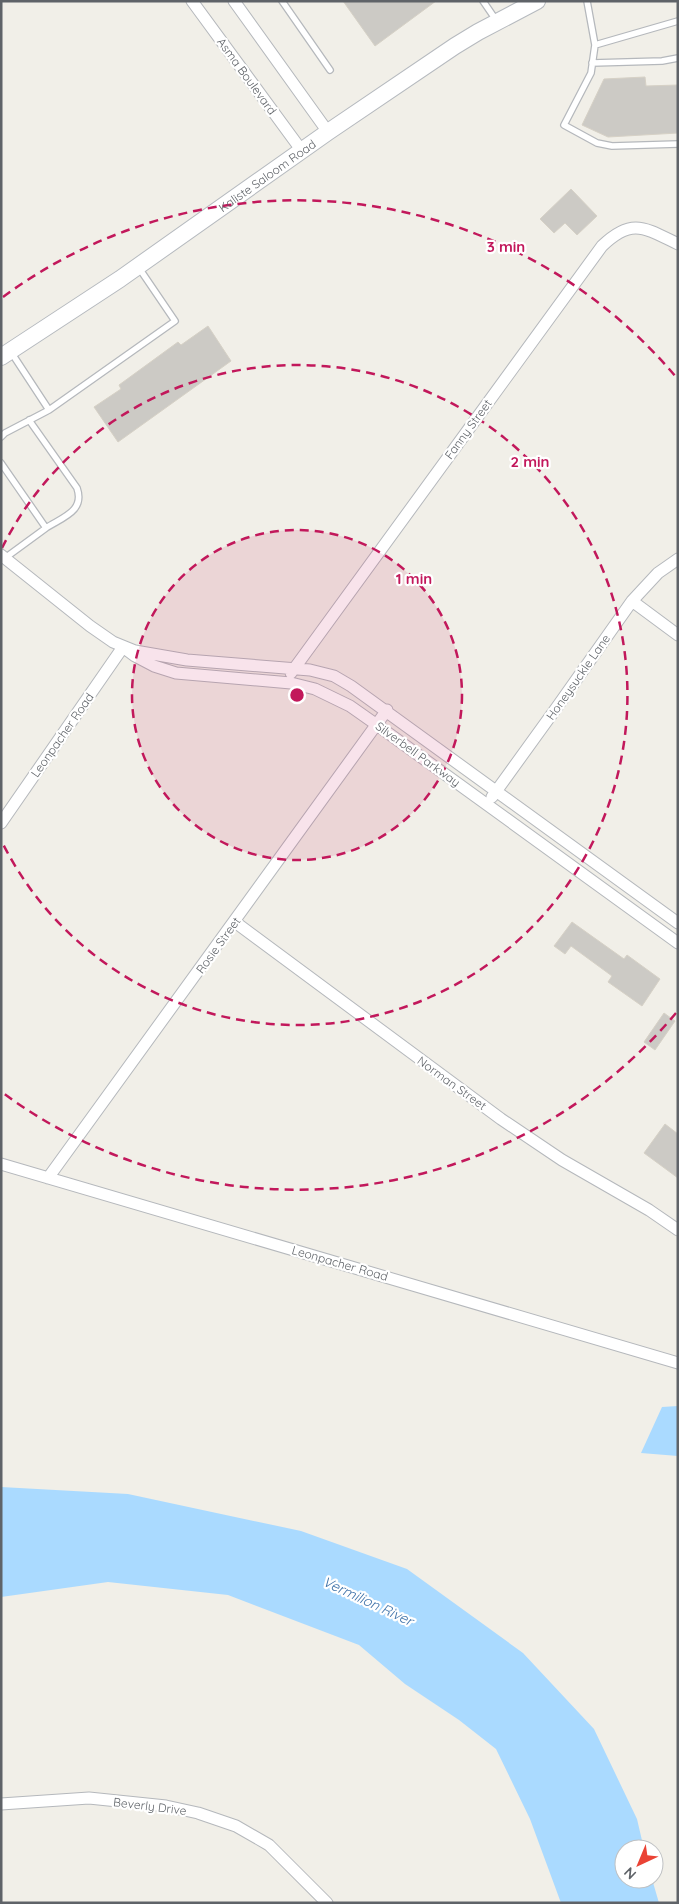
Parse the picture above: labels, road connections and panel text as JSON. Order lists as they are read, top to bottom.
{
  "streets": {
    "main road": ["Kaliste Saloom Road"],
    "street": [
      "Asma Boulevard",
      "Fanny Street",
      "Honeysuckle Lane",
      "Leonpacher Road",
      "Silverbell Parkway",
      "Rosie Street",
      "Norman Street",
      "Beverly Drive"
    ]
  },
  "crossings": [
    ["Asma Boulevard", "Kaliste Saloom Road"],
    ["Fanny Street", "Silverbell Parkway"],
    ["Honeysuckle Lane", "Silverbell Parkway"],
    ["Leonpacher Road", "Silverbell Parkway"],
    ["Leonpacher Road", "Rosie Street"],
    ["Silverbell Parkway", "Rosie Street"],
    ["Rosie Street", "Norman Street"]
  ],
  "water": ["Vermilion River"],
  "north": "bottom left",
  "rings": ["3 min", "2 min", "1 min"]
}
